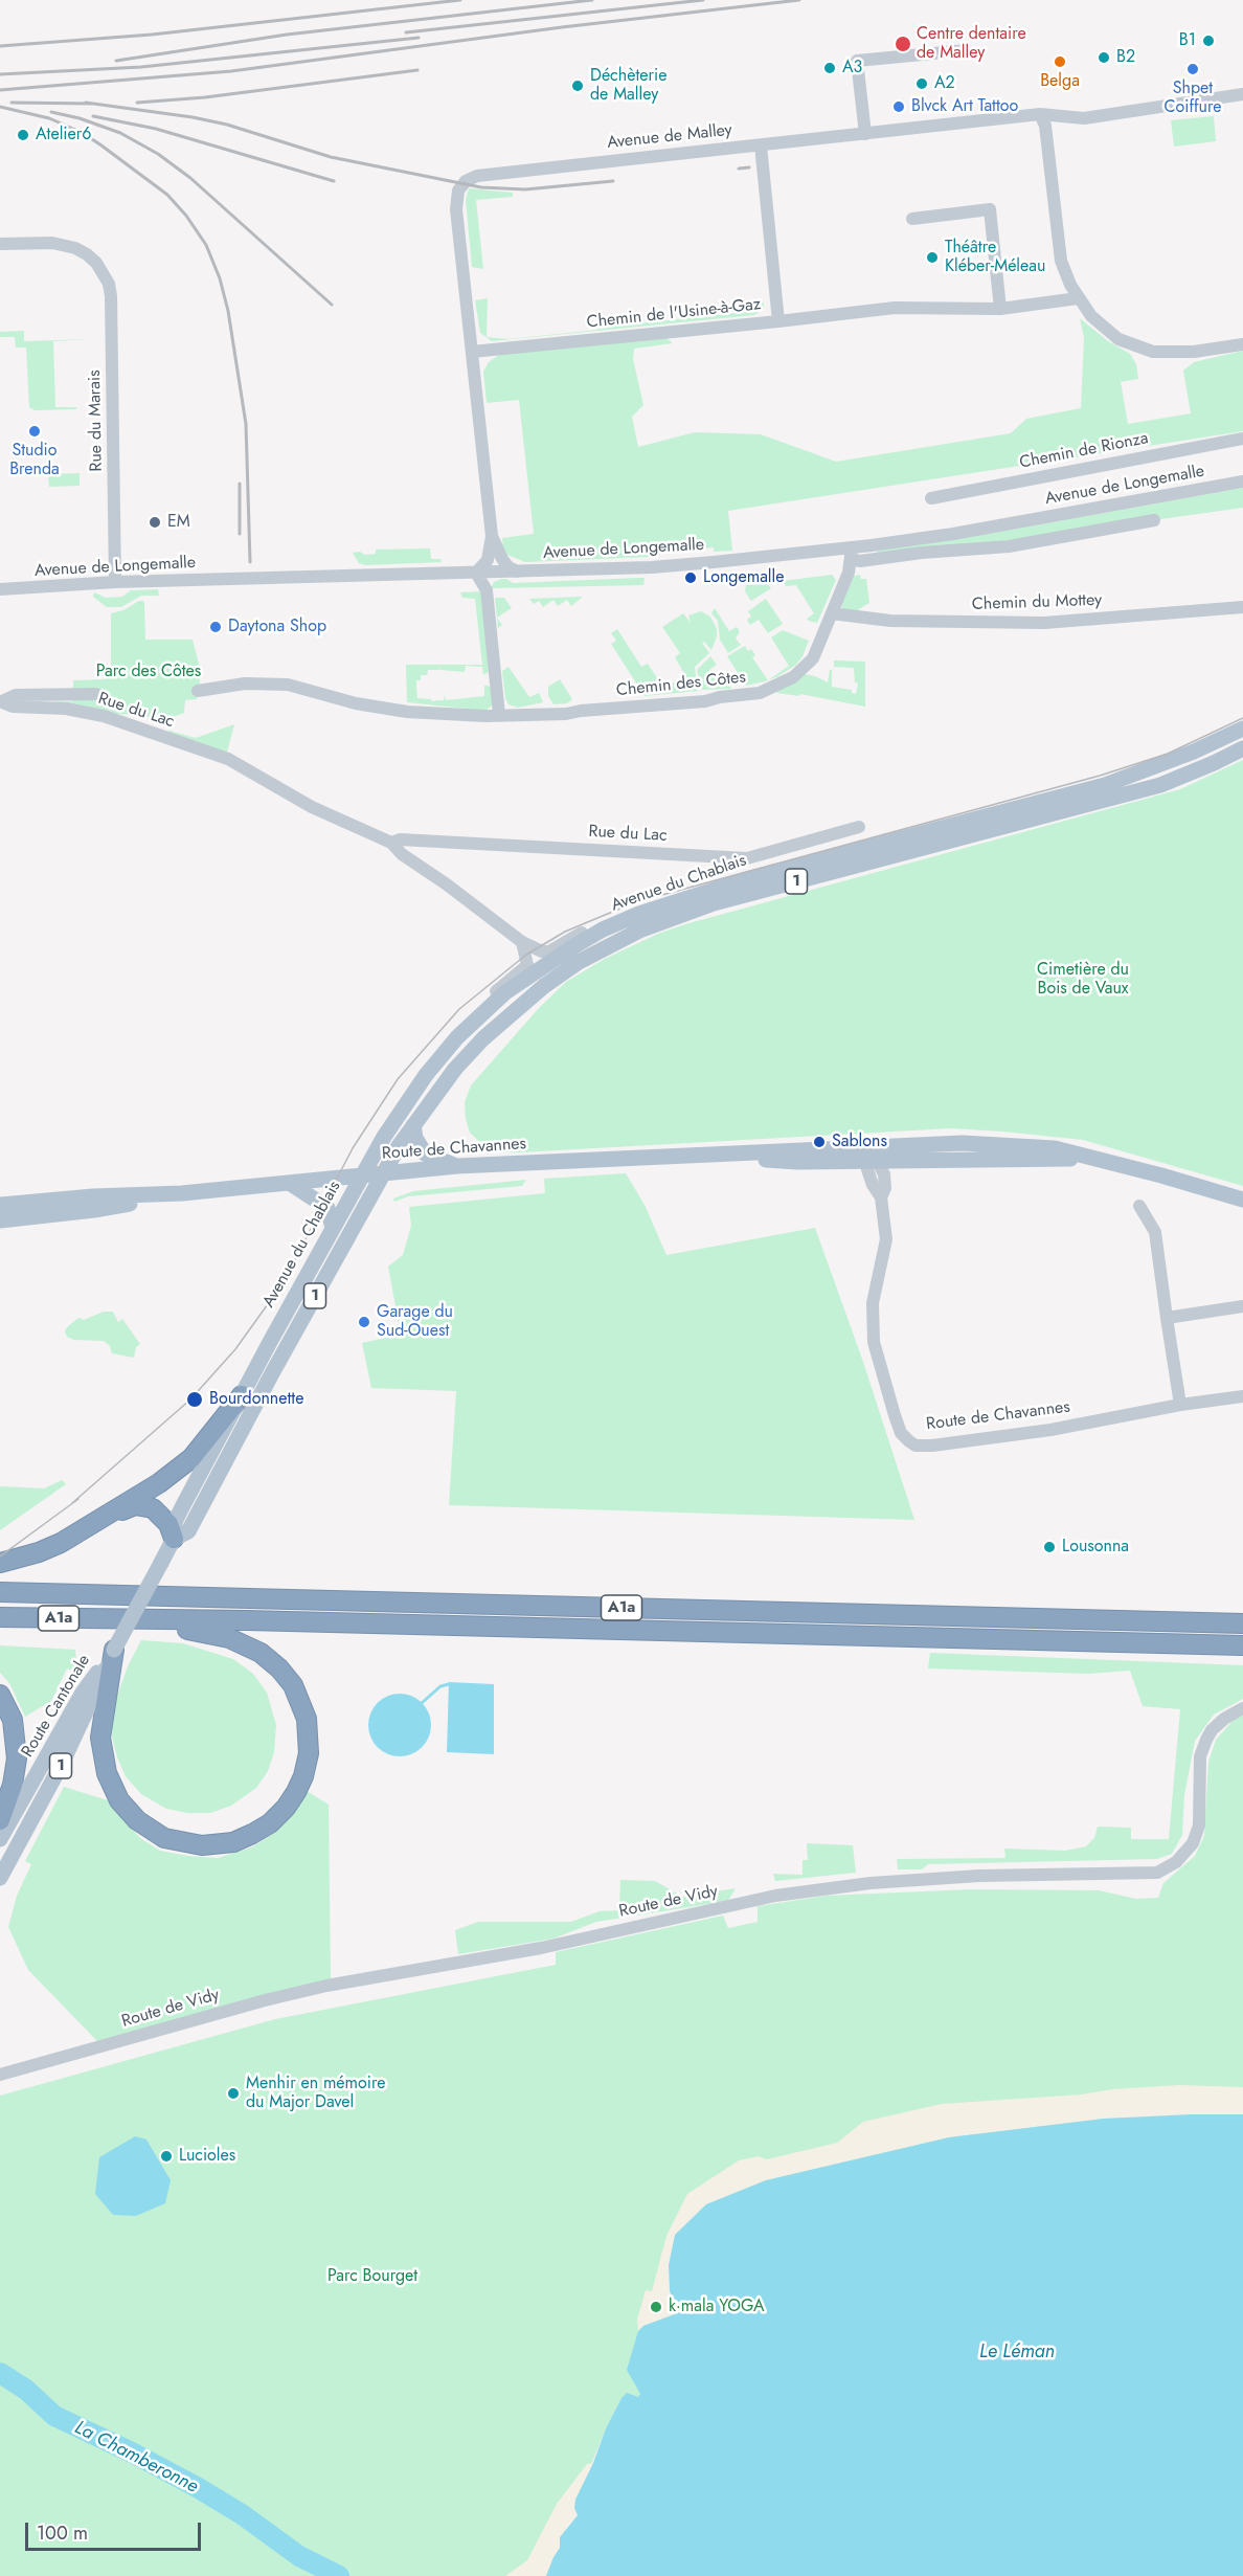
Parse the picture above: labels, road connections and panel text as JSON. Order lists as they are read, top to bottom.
{
  "streets": {
    "highway": ["A1a"],
    "main road": [
      "1",
      "Avenue du Chablais",
      "Route de Chavannes",
      "Route Cantonale"
    ],
    "street": [
      "Avenue de Malley",
      "Chemin de l'Usine-à-Gaz",
      "Rue du Marais",
      "Chemin de Rionza",
      "Avenue de Longemalle",
      "Chemin du Mottey",
      "Chemin des Côtes",
      "Rue du Lac",
      "Route de Vidy"
    ]
  },
  "crossings": [
    ["Avenue de Malley", "Chemin de l'Usine-à-Gaz"],
    ["Rue du Marais", "Avenue de Longemalle"],
    ["Avenue de Longemalle", "Chemin des Côtes"],
    ["Chemin du Mottey", "Chemin des Côtes"],
    ["Rue du Lac", "Avenue du Chablais"],
    ["Avenue du Chablais", "Route de Chavannes"],
    ["Avenue du Chablais", "Route Cantonale"]
  ],
  "water": ["Le Léman", "La Chamberonne"],
  "parks": ["Parc des Côtes", "Cimetière du Bois de Vaux", "Parc Bourget"],
  "places": [
    "B1",
    "Centre dentaire de Malley",
    "B2",
    "Belga",
    "A3",
    "Shpet Coiffure",
    "A2",
    "Déchèterie de Malley",
    "Blvck Art Tattoo",
    "Atelier6",
    "Théâtre Kléber-Méleau",
    "Studio Brenda",
    "EM",
    "Longemalle",
    "Daytona Shop",
    "Sablons",
    "Garage du Sud-Ouest",
    "Bourdonnette",
    "Lousonna",
    "Menhir en mémoire du Major Davel",
    "Lucioles",
    "k·mala YOGA"
  ],
  "scale_bar": "100 m"
}
